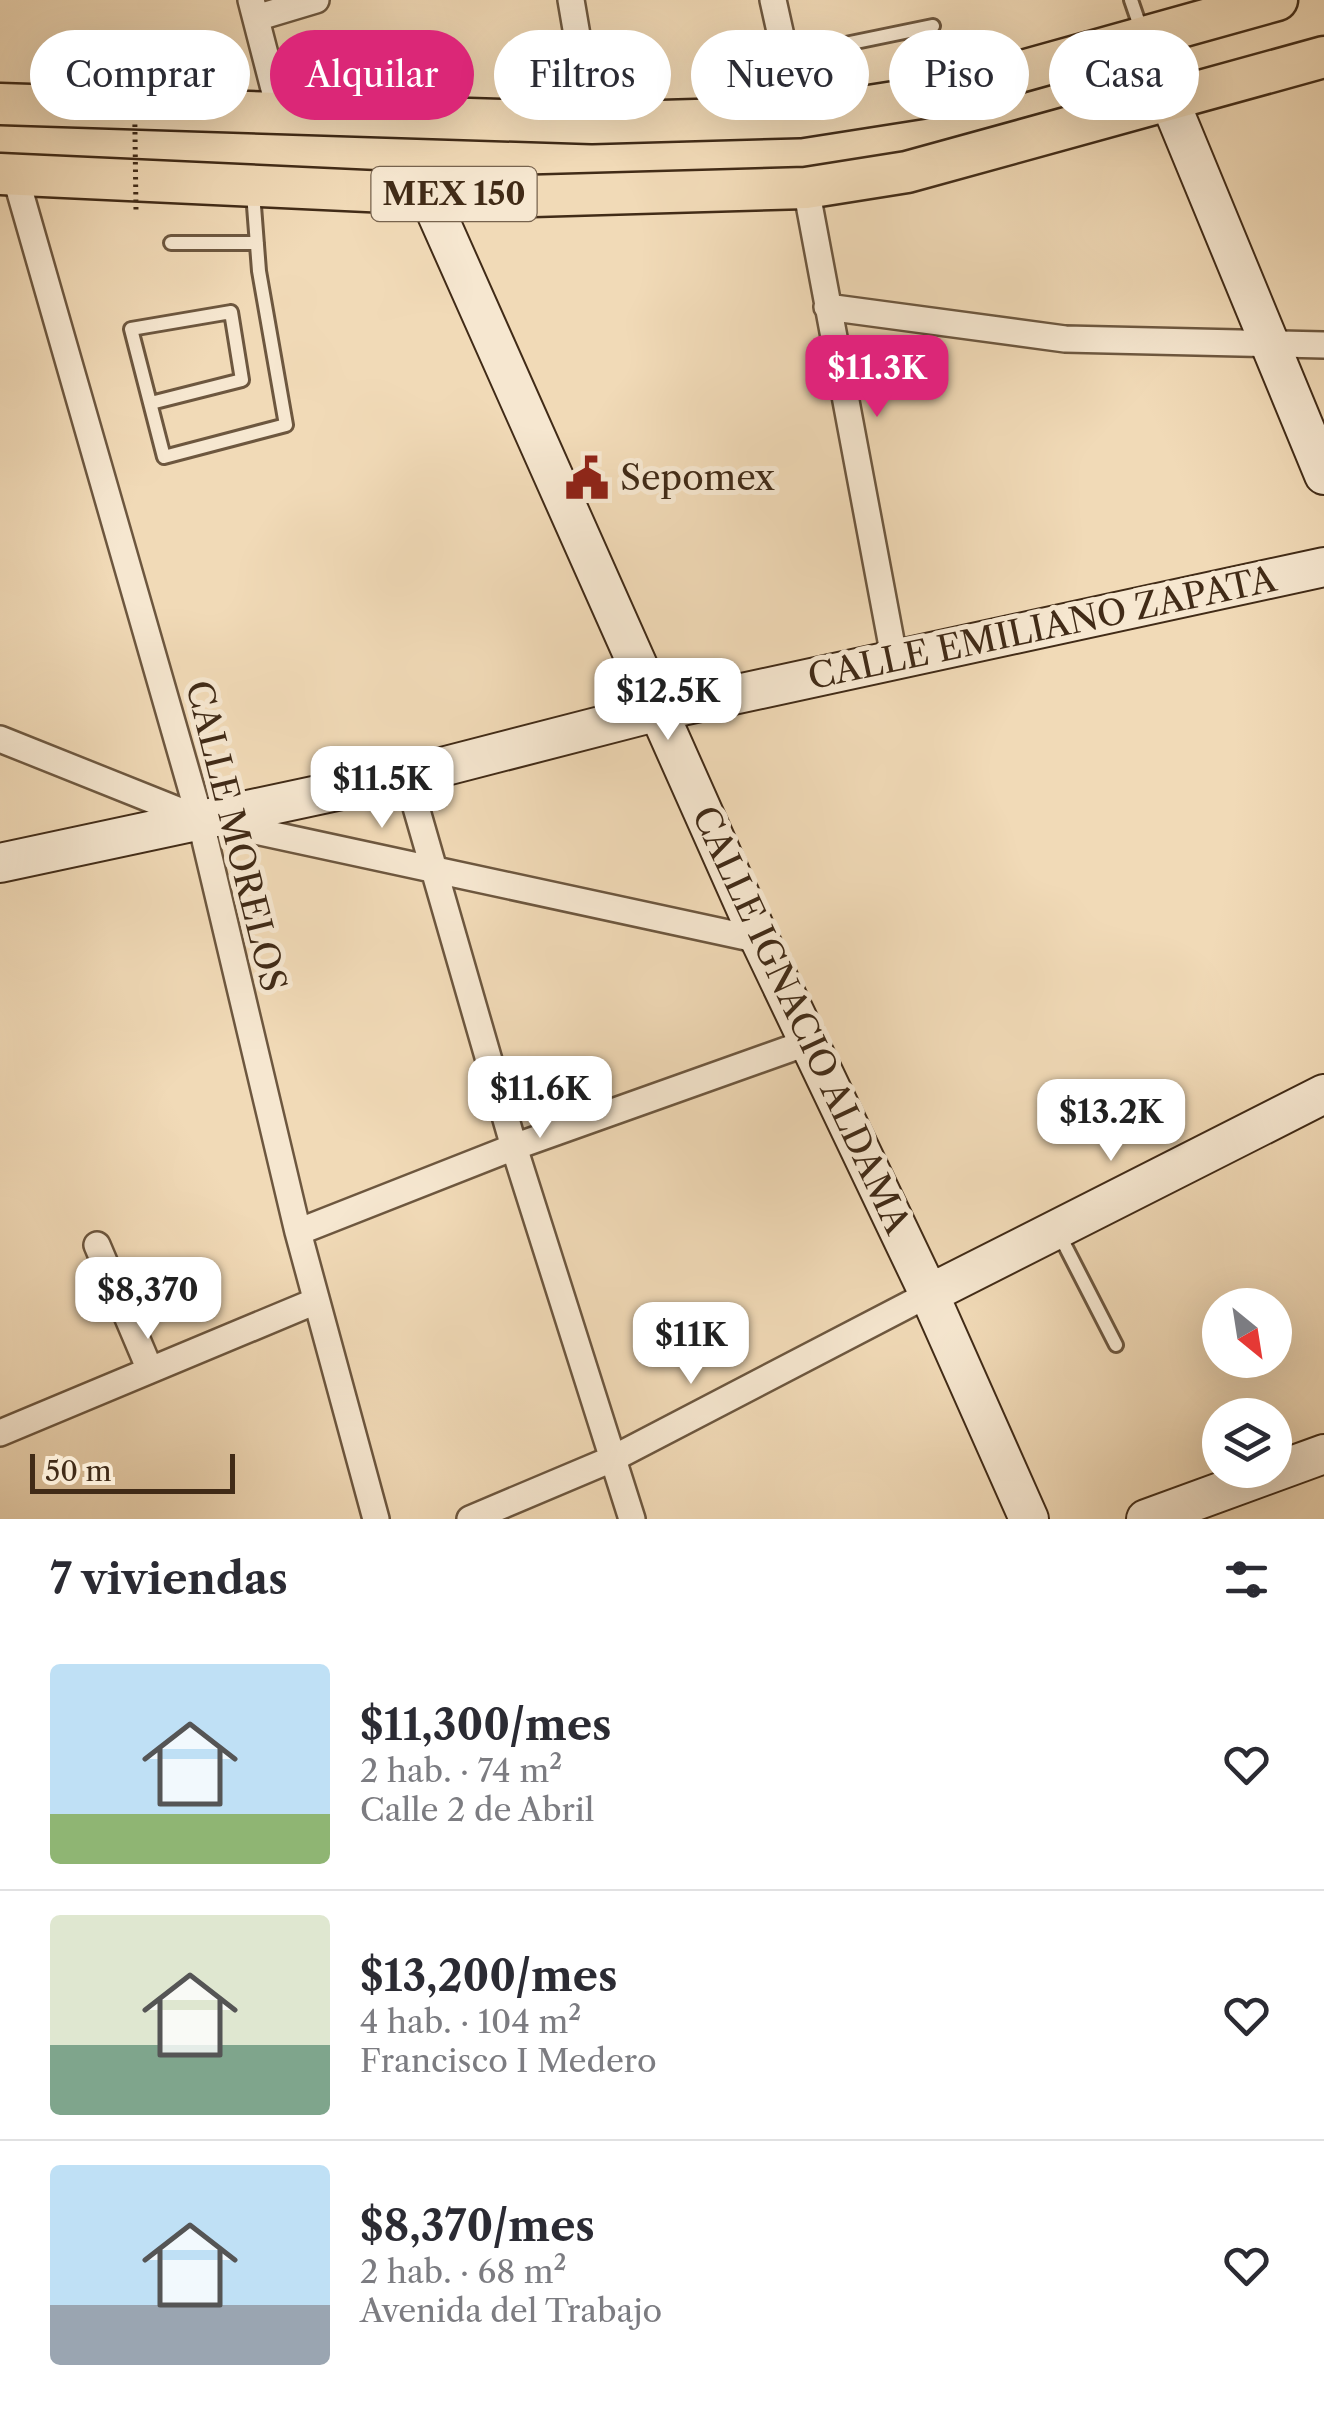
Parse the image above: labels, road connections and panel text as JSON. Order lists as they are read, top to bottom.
{
  "streets": {
    "main road": ["MEX 150", "CALLE EMILIANO ZAPATA", "CALLE IGNACIO ALDAMA"],
    "street": ["CALLE MORELOS"]
  },
  "crossings": [
    ["MEX 150", "CALLE MORELOS"],
    ["MEX 150", "CALLE IGNACIO ALDAMA"],
    ["CALLE EMILIANO ZAPATA", "CALLE MORELOS"],
    ["CALLE EMILIANO ZAPATA", "CALLE IGNACIO ALDAMA"]
  ],
  "places": {
    "public building": ["Sepomex"]
  },
  "scale_bar": "50 m",
  "north": "bottom right",
  "page": {
    "chip": [
      "Comprar",
      "Alquilar",
      "Filtros",
      "Nuevo",
      "Piso",
      "Casa"
    ],
    "price": [
      "$11.3K",
      "$12.5K",
      "$11.5K",
      "$11.6K",
      "$13.2K",
      "$8,370",
      "$11K"
    ],
    "scale": "50 m",
    "heading": "7 viviendas",
    "list": [
      {
        "name": "$11,300/mes",
        "note": "2 hab. · 74 m² · Calle 2 de Abril"
      },
      {
        "name": "$13,200/mes",
        "note": "4 hab. · 104 m² · Francisco I Medero"
      },
      {
        "name": "$8,370/mes",
        "note": "2 hab. · 68 m² · Avenida del Trabajo"
      }
    ]
  }
}
